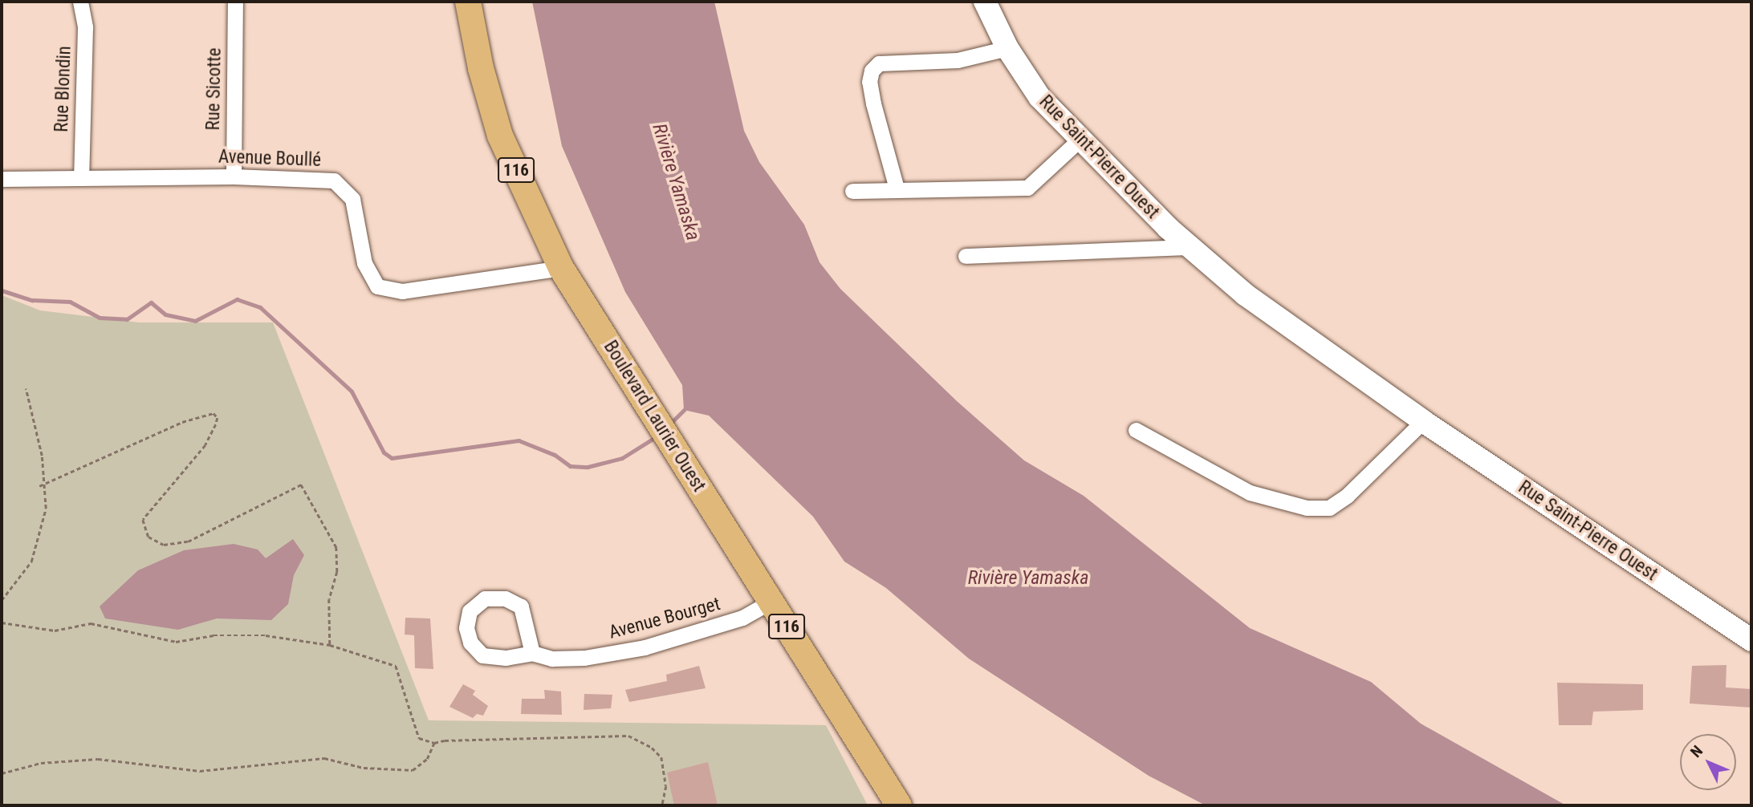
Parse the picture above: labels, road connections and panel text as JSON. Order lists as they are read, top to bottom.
{
  "streets": {
    "main road": ["116", "Boulevard Laurier Ouest"],
    "street": [
      "Rue Blondin",
      "Rue Sicotte",
      "Rue Saint-Pierre Ouest",
      "Avenue Boullé",
      "Avenue Bourget"
    ]
  },
  "crossings": [
    ["Rue Blondin", "Avenue Boullé"],
    ["Rue Sicotte", "Avenue Boullé"],
    ["Avenue Boullé", "Boulevard Laurier Ouest"],
    ["Boulevard Laurier Ouest", "Avenue Bourget"]
  ],
  "water": ["Rivière Yamaska"],
  "north": "top left"
}
